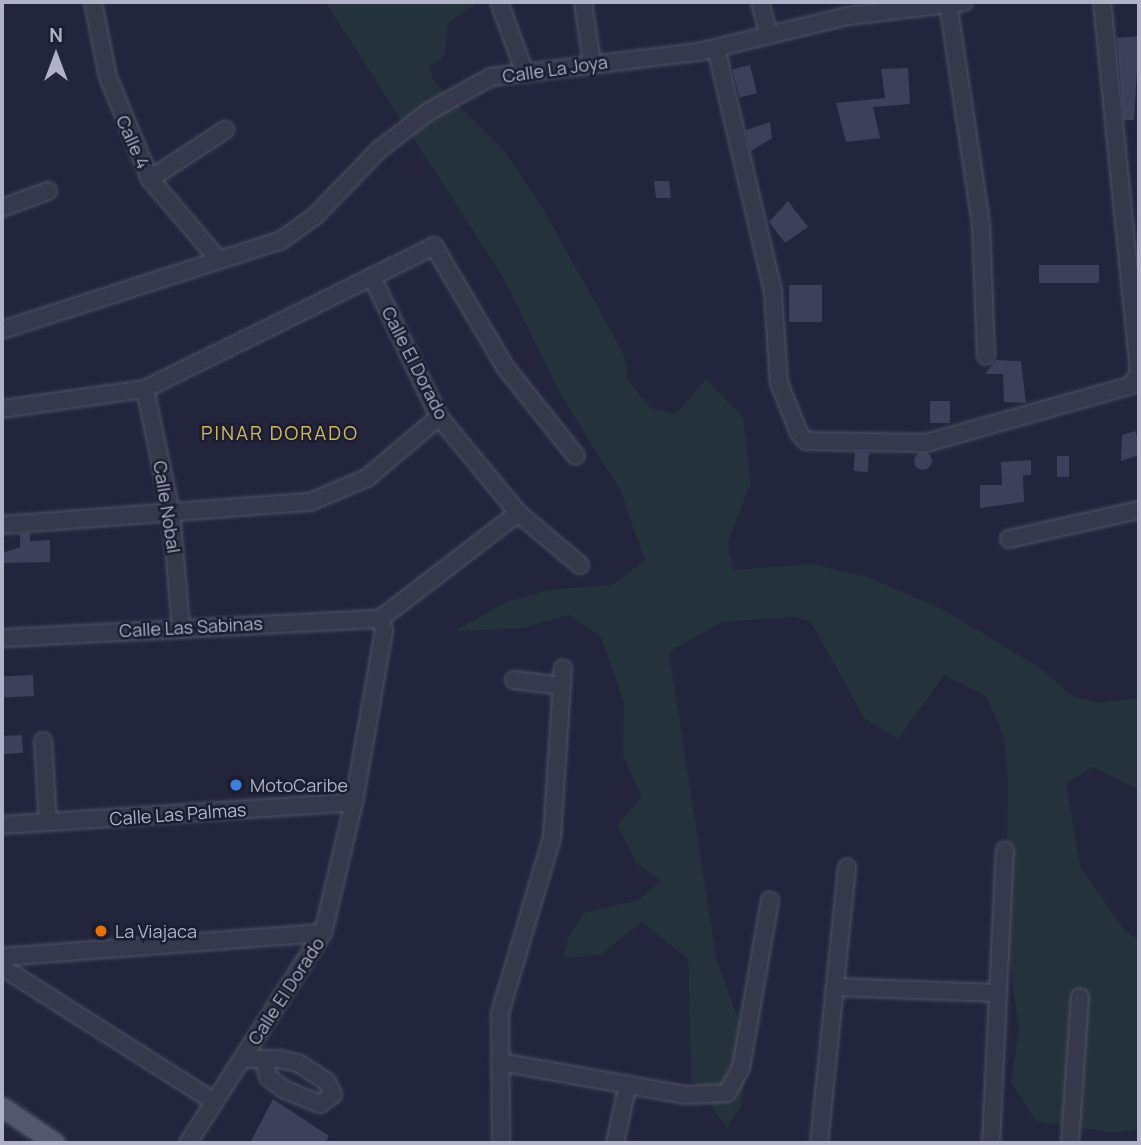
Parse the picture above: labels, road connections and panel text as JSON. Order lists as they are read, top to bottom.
{
  "streets": {
    "street": [
      "Calle La Joya",
      "Calle 4",
      "Calle El Dorado",
      "Calle Nobal",
      "Calle Las Sabinas",
      "Calle Las Palmas"
    ]
  },
  "crossings": [
    ["Calle La Joya", "Calle 4"],
    ["Calle El Dorado", "Calle Las Sabinas"],
    ["Calle El Dorado", "Calle Las Palmas"],
    ["Calle Nobal", "Calle Las Sabinas"]
  ],
  "districts": ["PINAR DORADO"],
  "places": ["MotoCaribe", "La Viajaca"],
  "north": "top"
}
